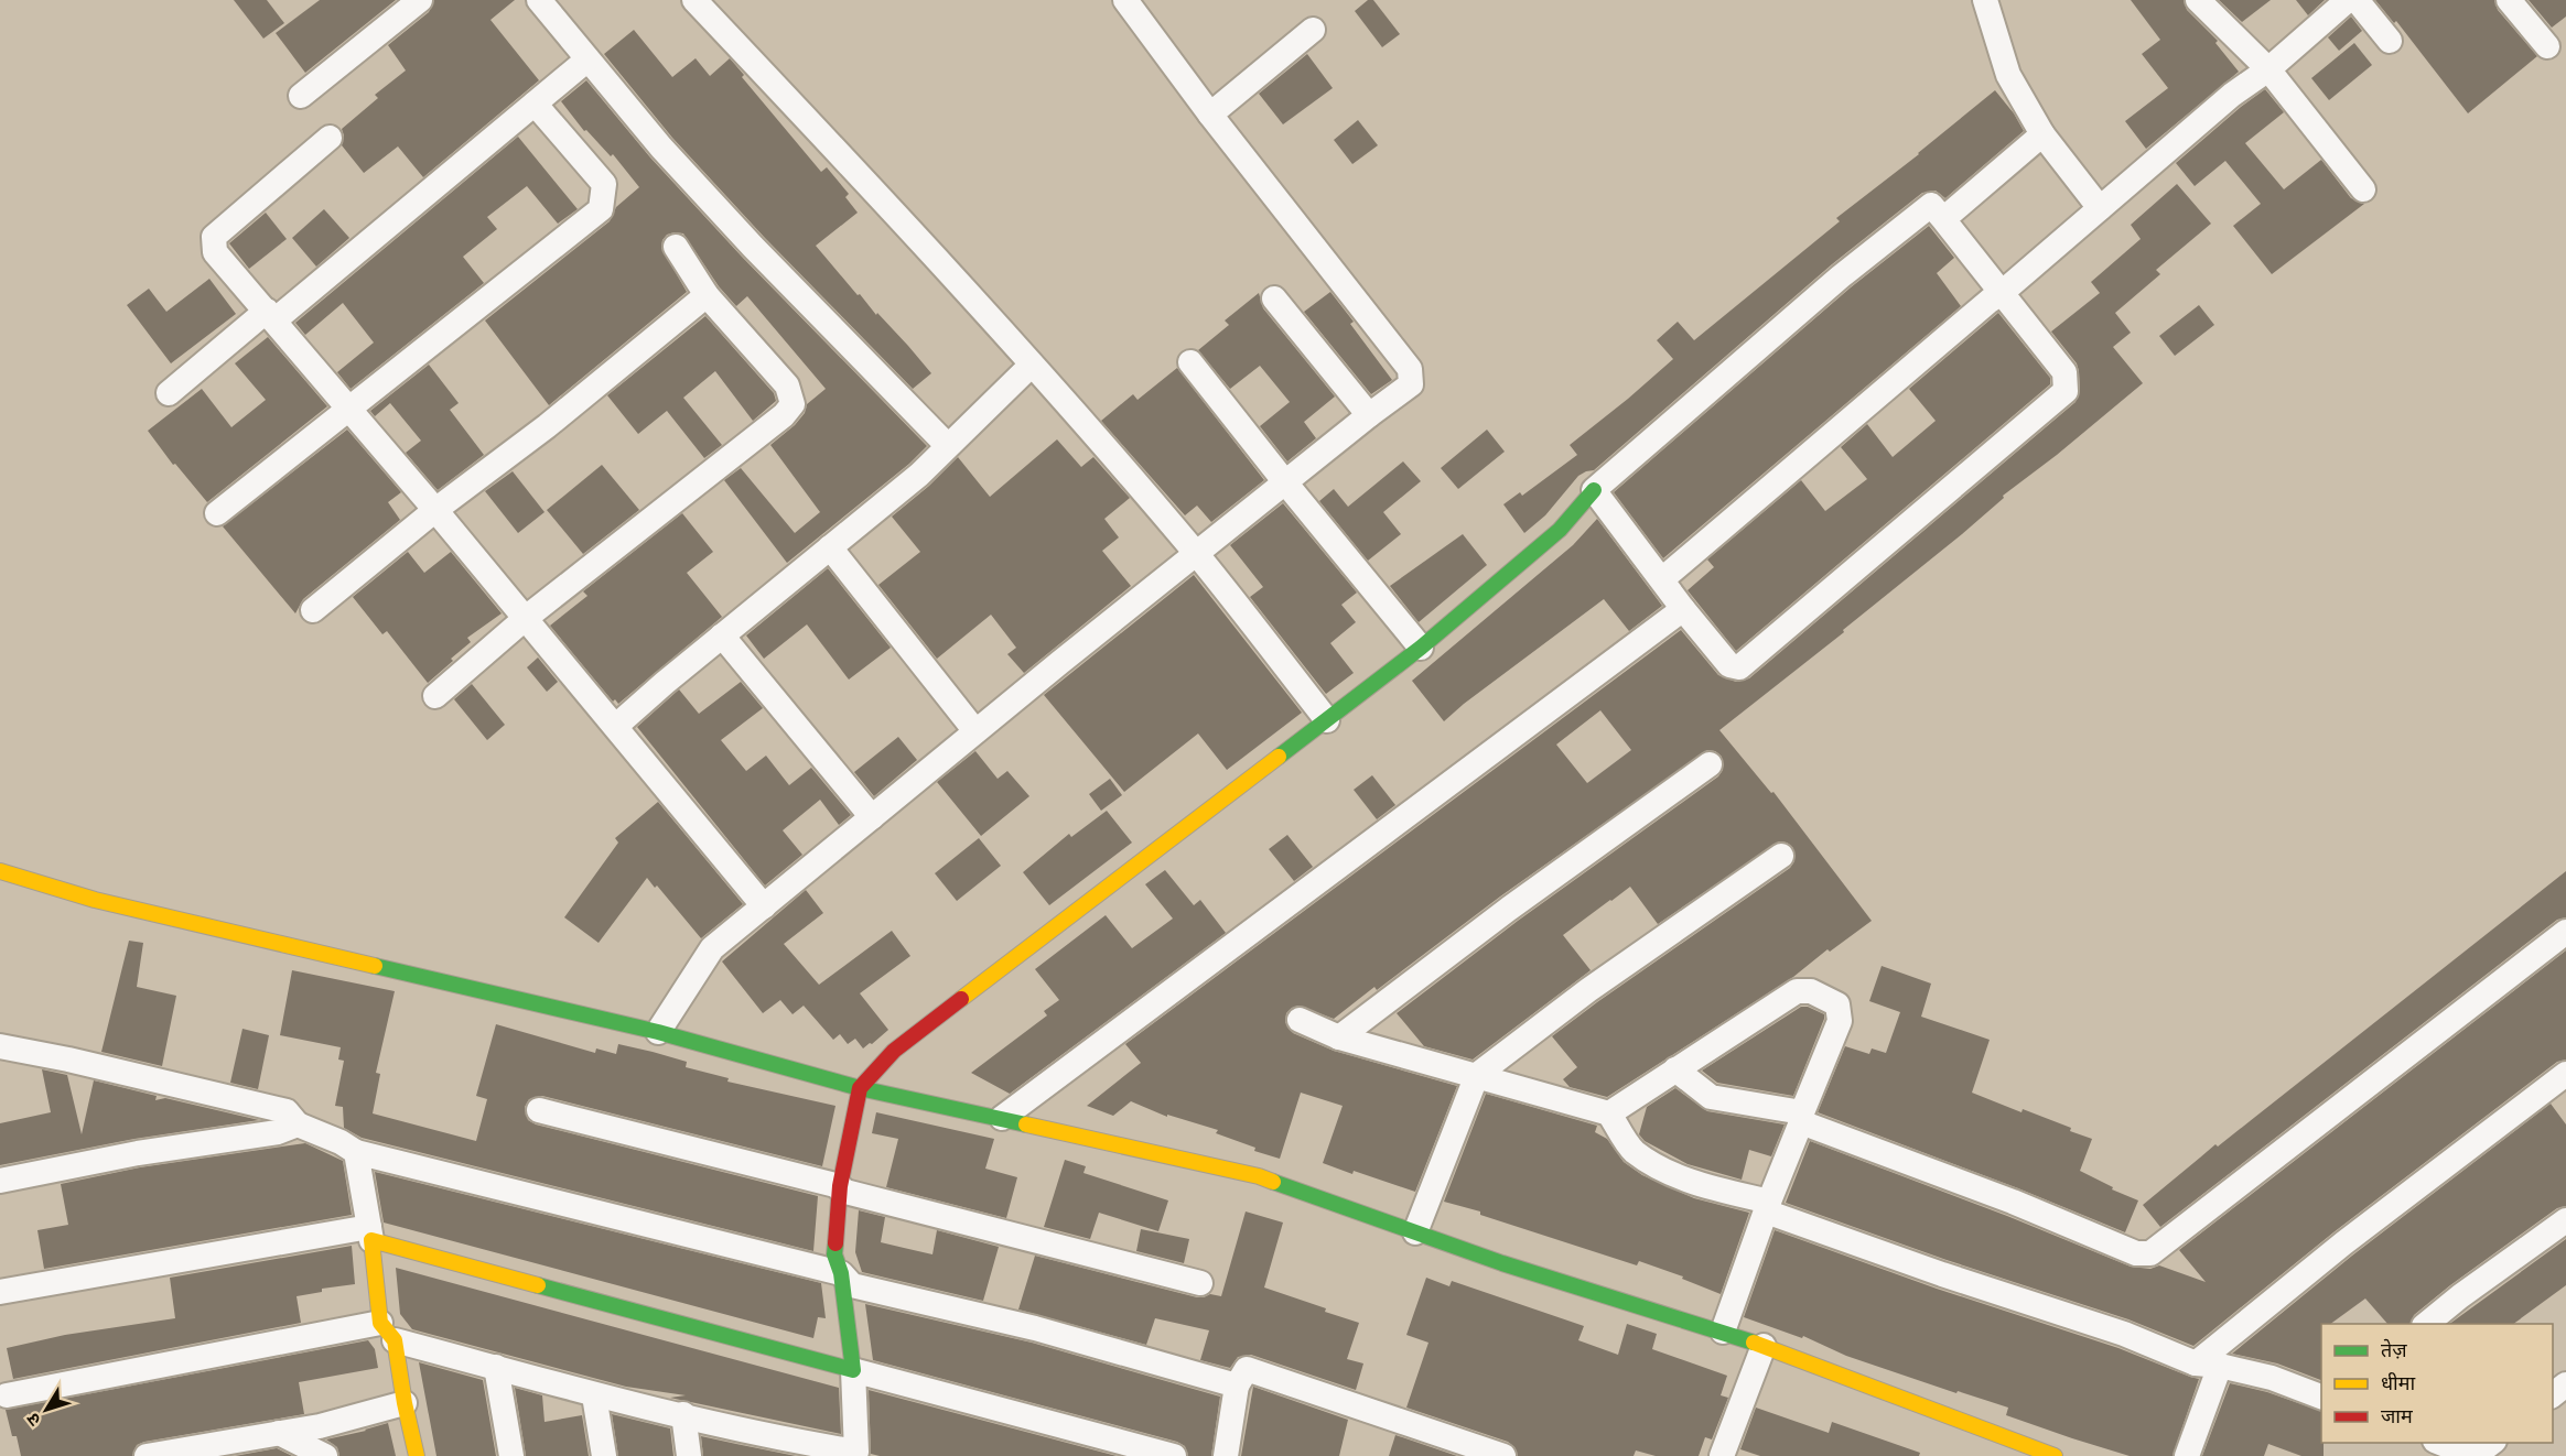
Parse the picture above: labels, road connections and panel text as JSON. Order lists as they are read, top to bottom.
{
  "legend": ["तेज़", "धीमा", "जाम"],
  "north": "bottom left"
}
